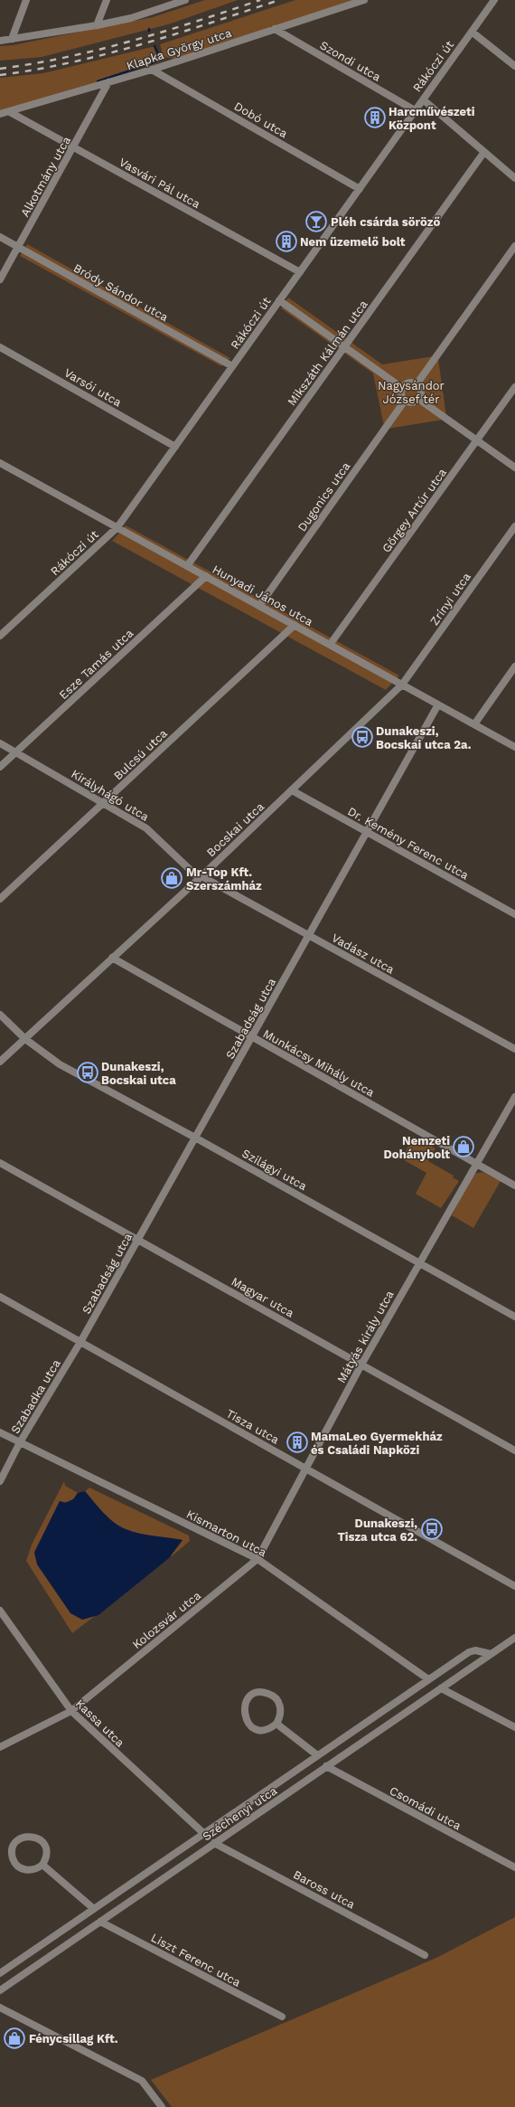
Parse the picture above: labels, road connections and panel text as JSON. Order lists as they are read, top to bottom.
{
  "streets": {
    "street": [
      "Klapka György utca",
      "Szondi utca",
      "Rákóczi út",
      "Dobó utca",
      "Alkotmány utca",
      "Vasvári Pál utca",
      "Bródy Sándor utca",
      "Mikszáth Kálmán utca",
      "Varsói utca",
      "Dugonics utca",
      "Görgey Artúr utca",
      "Hunyadi János utca",
      "Zrínyi utca",
      "Esze Tamás utca",
      "Bulcsú utca",
      "Királyhágó utca",
      "Bocskai utca",
      "Dr. Kemény Ferenc utca",
      "Vadász utca",
      "Szabadság utca",
      "Munkácsy Mihály utca",
      "Szilágyi utca",
      "Magyar utca",
      "Mátyás király utca",
      "Szabadka utca",
      "Tisza utca",
      "Kismarton utca",
      "Kolozsvár utca",
      "Kassa utca",
      "Csomádi utca",
      "Széchenyi utca",
      "Baross utca",
      "Liszt Ferenc utca"
    ]
  },
  "crossings": [
    ["Klapka György utca", "Szondi utca"],
    ["Klapka György utca", "Dobó utca"],
    ["Klapka György utca", "Alkotmány utca"],
    ["Klapka György utca", "Vasvári Pál utca"],
    ["Szondi utca", "Rákóczi út"],
    ["Rákóczi út", "Dobó utca"],
    ["Rákóczi út", "Vasvári Pál utca"],
    ["Rákóczi út", "Bródy Sándor utca"],
    ["Rákóczi út", "Varsói utca"],
    ["Rákóczi út", "Hunyadi János utca"],
    ["Alkotmány utca", "Vasvári Pál utca"],
    ["Alkotmány utca", "Bródy Sándor utca"],
    ["Mikszáth Kálmán utca", "Hunyadi János utca"],
    ["Dugonics utca", "Hunyadi János utca"],
    ["Görgey Artúr utca", "Hunyadi János utca"],
    ["Hunyadi János utca", "Zrínyi utca"],
    ["Hunyadi János utca", "Esze Tamás utca"],
    ["Hunyadi János utca", "Bulcsú utca"],
    ["Hunyadi János utca", "Bocskai utca"],
    ["Hunyadi János utca", "Szabadság utca"],
    ["Zrínyi utca", "Bocskai utca"],
    ["Esze Tamás utca", "Királyhágó utca"],
    ["Bulcsú utca", "Királyhágó utca"],
    ["Királyhágó utca", "Bocskai utca"],
    ["Királyhágó utca", "Vadász utca"],
    ["Bocskai utca", "Dr. Kemény Ferenc utca"],
    ["Bocskai utca", "Vadász utca"],
    ["Bocskai utca", "Munkácsy Mihály utca"],
    ["Bocskai utca", "Szilágyi utca"],
    ["Dr. Kemény Ferenc utca", "Szabadság utca"],
    ["Vadász utca", "Szabadság utca"],
    ["Szabadság utca", "Munkácsy Mihály utca"],
    ["Szabadság utca", "Szilágyi utca"],
    ["Szabadság utca", "Magyar utca"],
    ["Szabadság utca", "Szabadka utca"],
    ["Szabadság utca", "Tisza utca"],
    ["Munkácsy Mihály utca", "Mátyás király utca"],
    ["Szilágyi utca", "Mátyás király utca"],
    ["Magyar utca", "Mátyás király utca"],
    ["Mátyás király utca", "Tisza utca"],
    ["Mátyás király utca", "Kolozsvár utca"],
    ["Szabadka utca", "Tisza utca"],
    ["Szabadka utca", "Kismarton utca"],
    ["Tisza utca", "Kolozsvár utca"],
    ["Kismarton utca", "Kolozsvár utca"],
    ["Kismarton utca", "Széchenyi utca"],
    ["Kolozsvár utca", "Kassa utca"],
    ["Kassa utca", "Széchenyi utca"],
    ["Csomádi utca", "Széchenyi utca"],
    ["Széchenyi utca", "Baross utca"],
    ["Széchenyi utca", "Liszt Ferenc utca"]
  ],
  "parks": ["Nagysándor József tér"],
  "places": {
    "building": ["Harcművészeti Központ", "Nem üzemelő bolt", "MamaLeo Gyermekház és Családi Napközi"],
    "bar": ["Pléh csárda söröző"],
    "bus stop": ["Dunakeszi, Bocskai utca 2a.", "Dunakeszi, Bocskai utca", "Dunakeszi, Tisza utca 62."],
    "shop": ["Mr-Top Kft. Szerszámház", "Nemzeti Dohánybolt", "Fénycsillag Kft."]
  }
}
